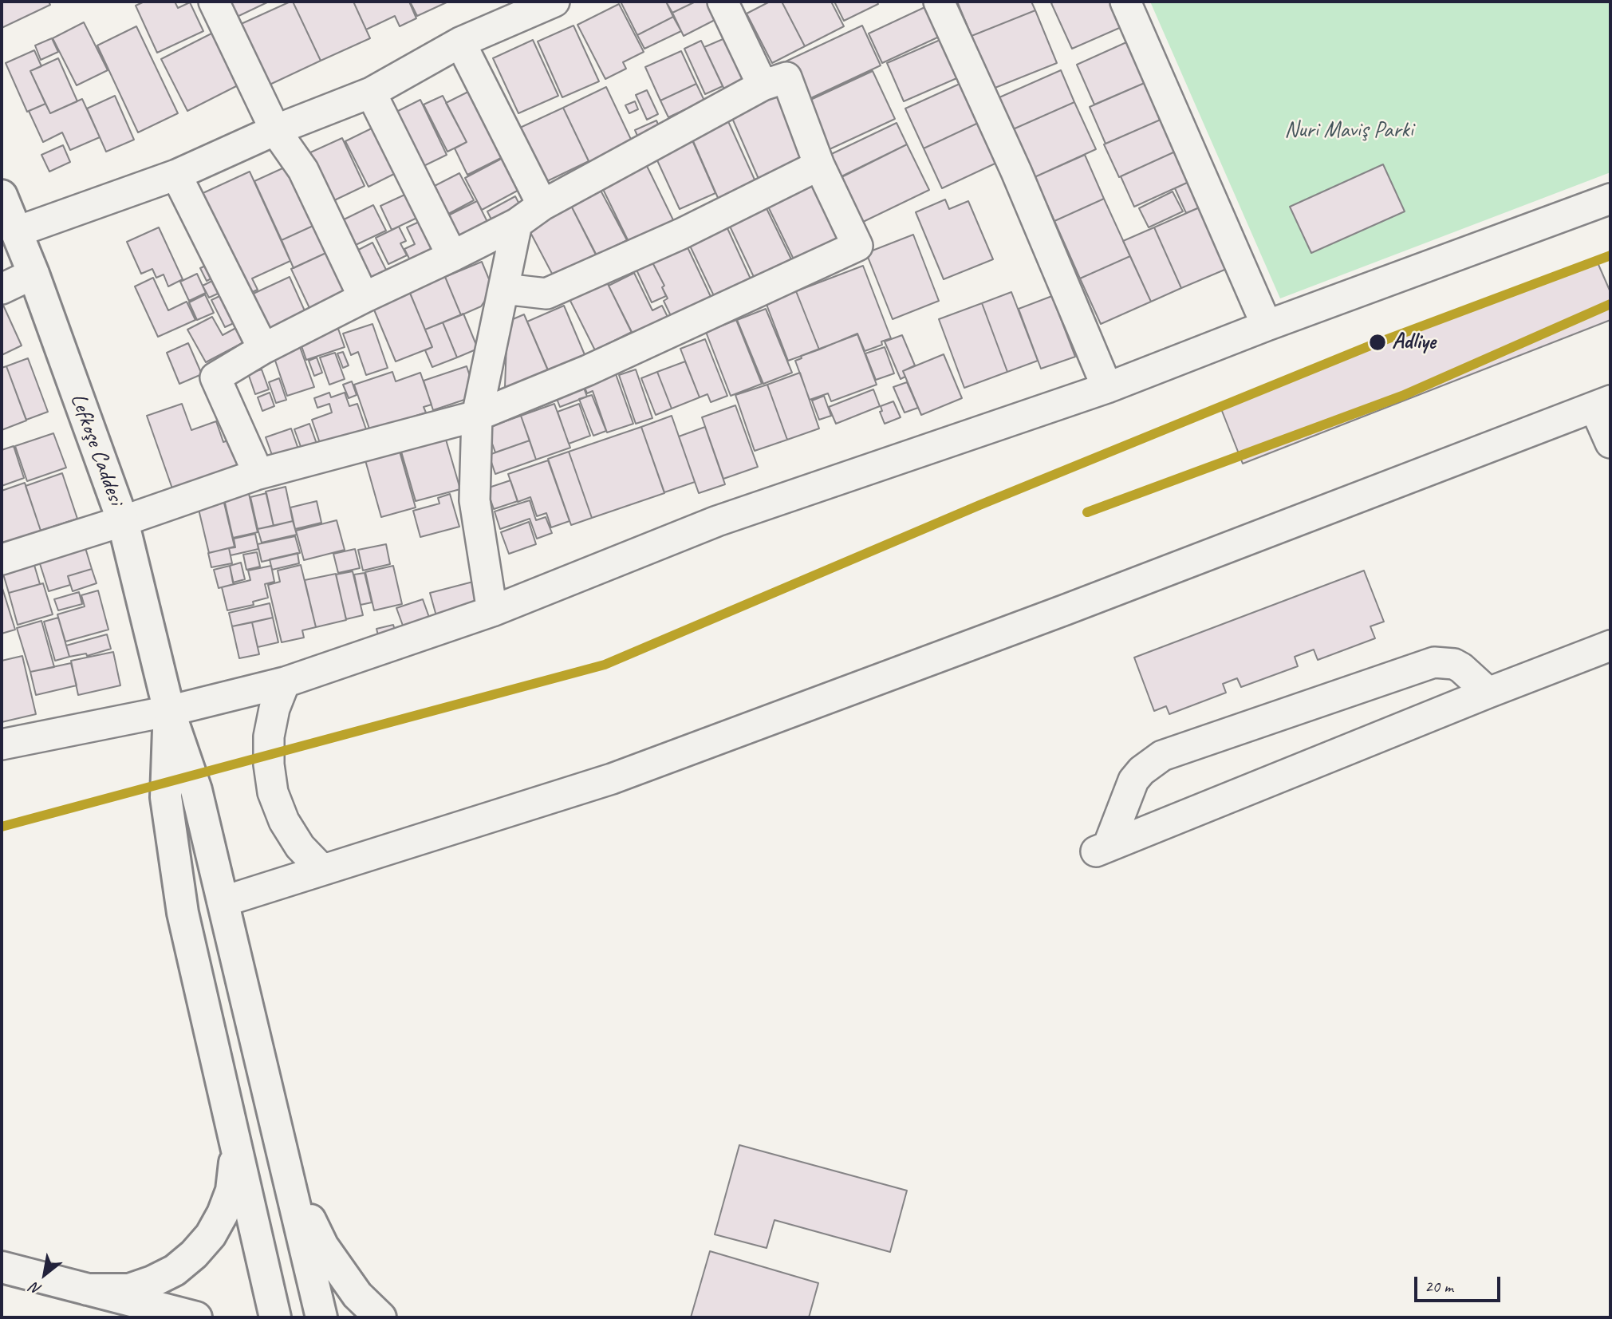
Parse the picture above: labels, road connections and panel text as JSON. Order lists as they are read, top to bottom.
{
  "streets": {
    "main road": ["Lefkoşe Caddesi"]
  },
  "parks": ["Nuri Maviş Parki"],
  "places": ["Adliye"],
  "scale_bar": "20 m",
  "north": "bottom left"
}
